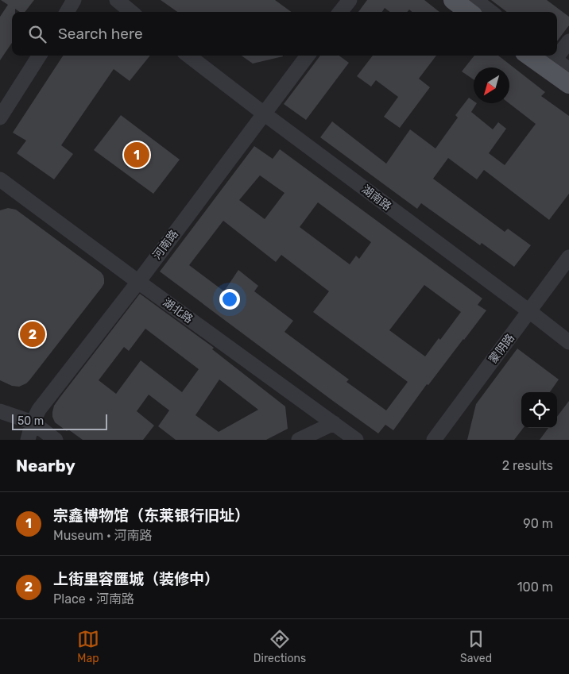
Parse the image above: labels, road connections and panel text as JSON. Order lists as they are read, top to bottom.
{
  "streets": {
    "street": [
      "湖南路",
      "河南路",
      "湖北路",
      "蒙阴路"
    ]
  },
  "crossings": [
    ["湖南路", "河南路"],
    ["湖南路", "蒙阴路"],
    ["河南路", "湖北路"]
  ],
  "scale_bar": "50 m",
  "north": "bottom left",
  "page": {
    "search": "Search here",
    "pins": ["1", "2"],
    "scale": "50 m",
    "heading": ["Nearby", "2 results"],
    "list": [
      {
        "mark": "1",
        "name": "宗鑫博物馆（东莱银行旧址）",
        "note": "Museum · 河南路",
        "value": "90 m"
      },
      {
        "mark": "2",
        "name": "上街里容匯城（装修中）",
        "note": "Place · 河南路",
        "value": "100 m"
      }
    ],
    "nav": ["Map", "Directions", "Saved"]
  }
}
